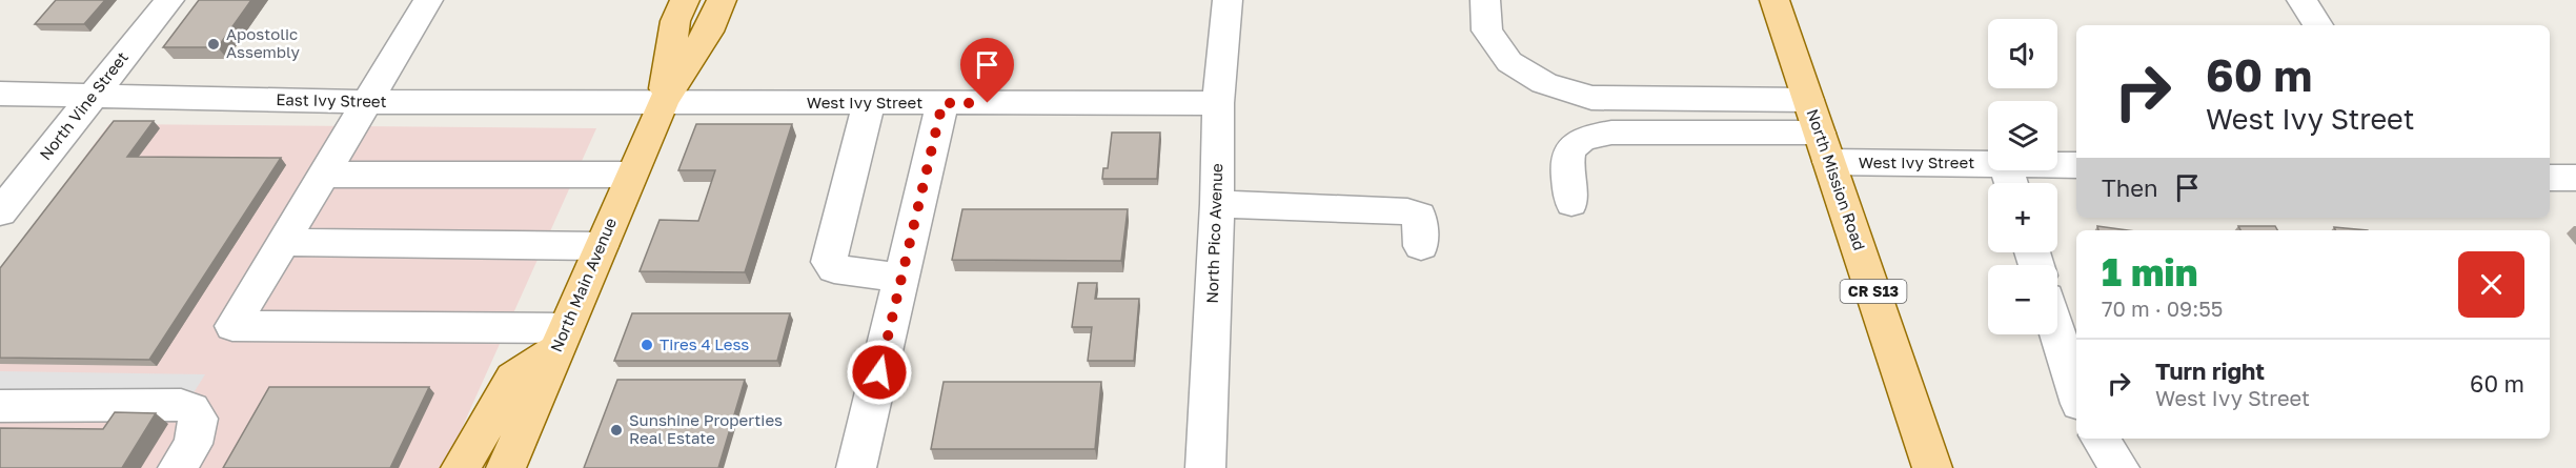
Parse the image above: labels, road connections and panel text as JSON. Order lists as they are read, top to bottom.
{
  "streets": {
    "main road": ["North Mission Road", "North Main Avenue", "CR S13"],
    "street": [
      "East Ivy Street",
      "West Ivy Street",
      "North Vine Street",
      "North Pico Avenue"
    ]
  },
  "crossings": [
    ["East Ivy Street", "West Ivy Street"],
    ["East Ivy Street", "North Vine Street"],
    ["East Ivy Street", "North Main Avenue"],
    ["West Ivy Street", "North Mission Road"],
    ["West Ivy Street", "North Pico Avenue"],
    ["West Ivy Street", "North Main Avenue"]
  ],
  "places": ["Apostolic Assembly", "Tires 4 Less", "Sunshine Properties Real Estate"],
  "page": {
    "map_buttons": ["+", "−"],
    "turn": ["60 m", "West Ivy Street"],
    "then": "Then",
    "heading": ["1 min", "70 m · 09:55"],
    "list": [
      {
        "name": "Turn right",
        "note": "West Ivy Street",
        "value": "60 m"
      }
    ]
  }
}
